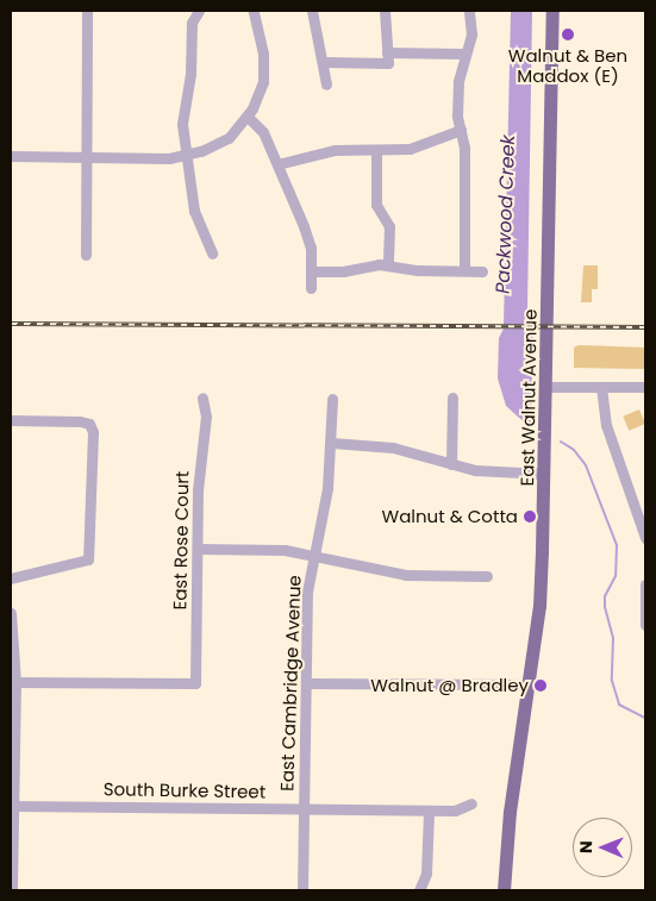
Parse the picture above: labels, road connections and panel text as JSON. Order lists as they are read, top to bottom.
{
  "streets": {
    "main road": ["East Walnut Avenue"],
    "street": ["East Rose Court", "East Cambridge Avenue", "South Burke Street"]
  },
  "crossings": [
    ["East Cambridge Avenue", "South Burke Street"]
  ],
  "water": ["Packwood Creek"],
  "places": ["Walnut & Ben Maddox (E)", "Walnut & Cotta", "Walnut @ Bradley"],
  "north": "left"
}
